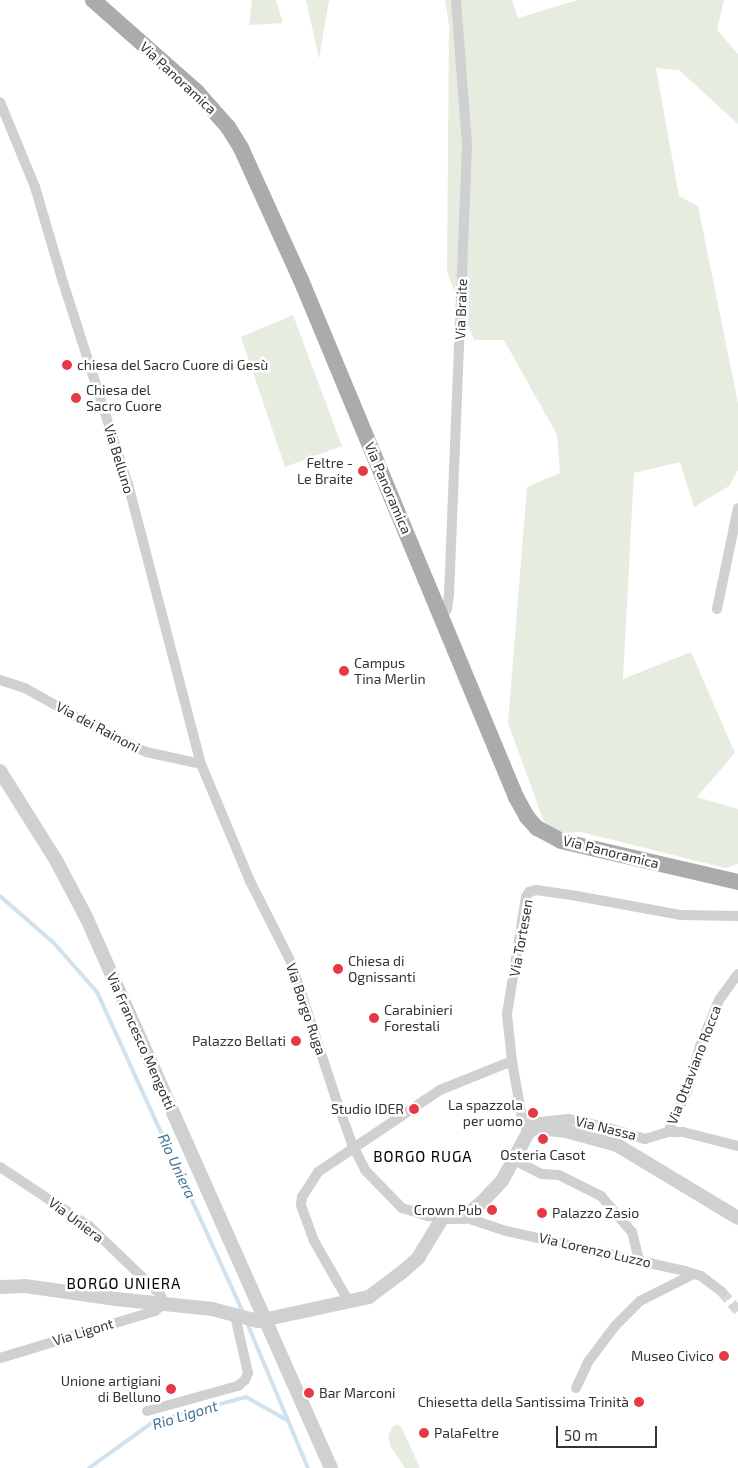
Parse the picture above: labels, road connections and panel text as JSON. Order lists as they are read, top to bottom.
{
  "streets": {
    "main road": ["Via Panoramica"],
    "street": [
      "Via Braite",
      "Via Belluno",
      "Via dei Rainoni",
      "Via Tortesen",
      "Via Borgo Ruga",
      "Via Francesco Mengotti",
      "Via Ottaviano Rocca",
      "Via Nassa",
      "Via Uniera",
      "Via Lorenzo Luzzo",
      "Via Ligont"
    ]
  },
  "crossings": [
    ["Via Panoramica", "Via Braite"],
    ["Via Belluno", "Via dei Rainoni"],
    ["Via Belluno", "Via Borgo Ruga"],
    ["Via dei Rainoni", "Via Borgo Ruga"],
    ["Via Tortesen", "Via Nassa"],
    ["Via Ottaviano Rocca", "Via Nassa"],
    ["Via Uniera", "Via Ligont"]
  ],
  "districts": ["BORGO RUGA", "BORGO UNIERA"],
  "water": ["Rio Uniera", "Rio Ligont"],
  "places": [
    "chiesa del Sacro Cuore di Gesù",
    "Chiesa del Sacro Cuore",
    "Feltre - Le Braite",
    "Campus Tina Merlin",
    "Chiesa di Ognissanti",
    "Carabinieri Forestali",
    "Palazzo Bellati",
    "Studio IDER",
    "La spazzola per uomo",
    "Osteria Casot",
    "Crown Pub",
    "Palazzo Zasio",
    "Museo Civico",
    "Unione artigiani di Belluno",
    "Bar Marconi",
    "Chiesetta della Santissima Trinità",
    "PalaFeltre"
  ],
  "scale_bar": "50 m"
}
